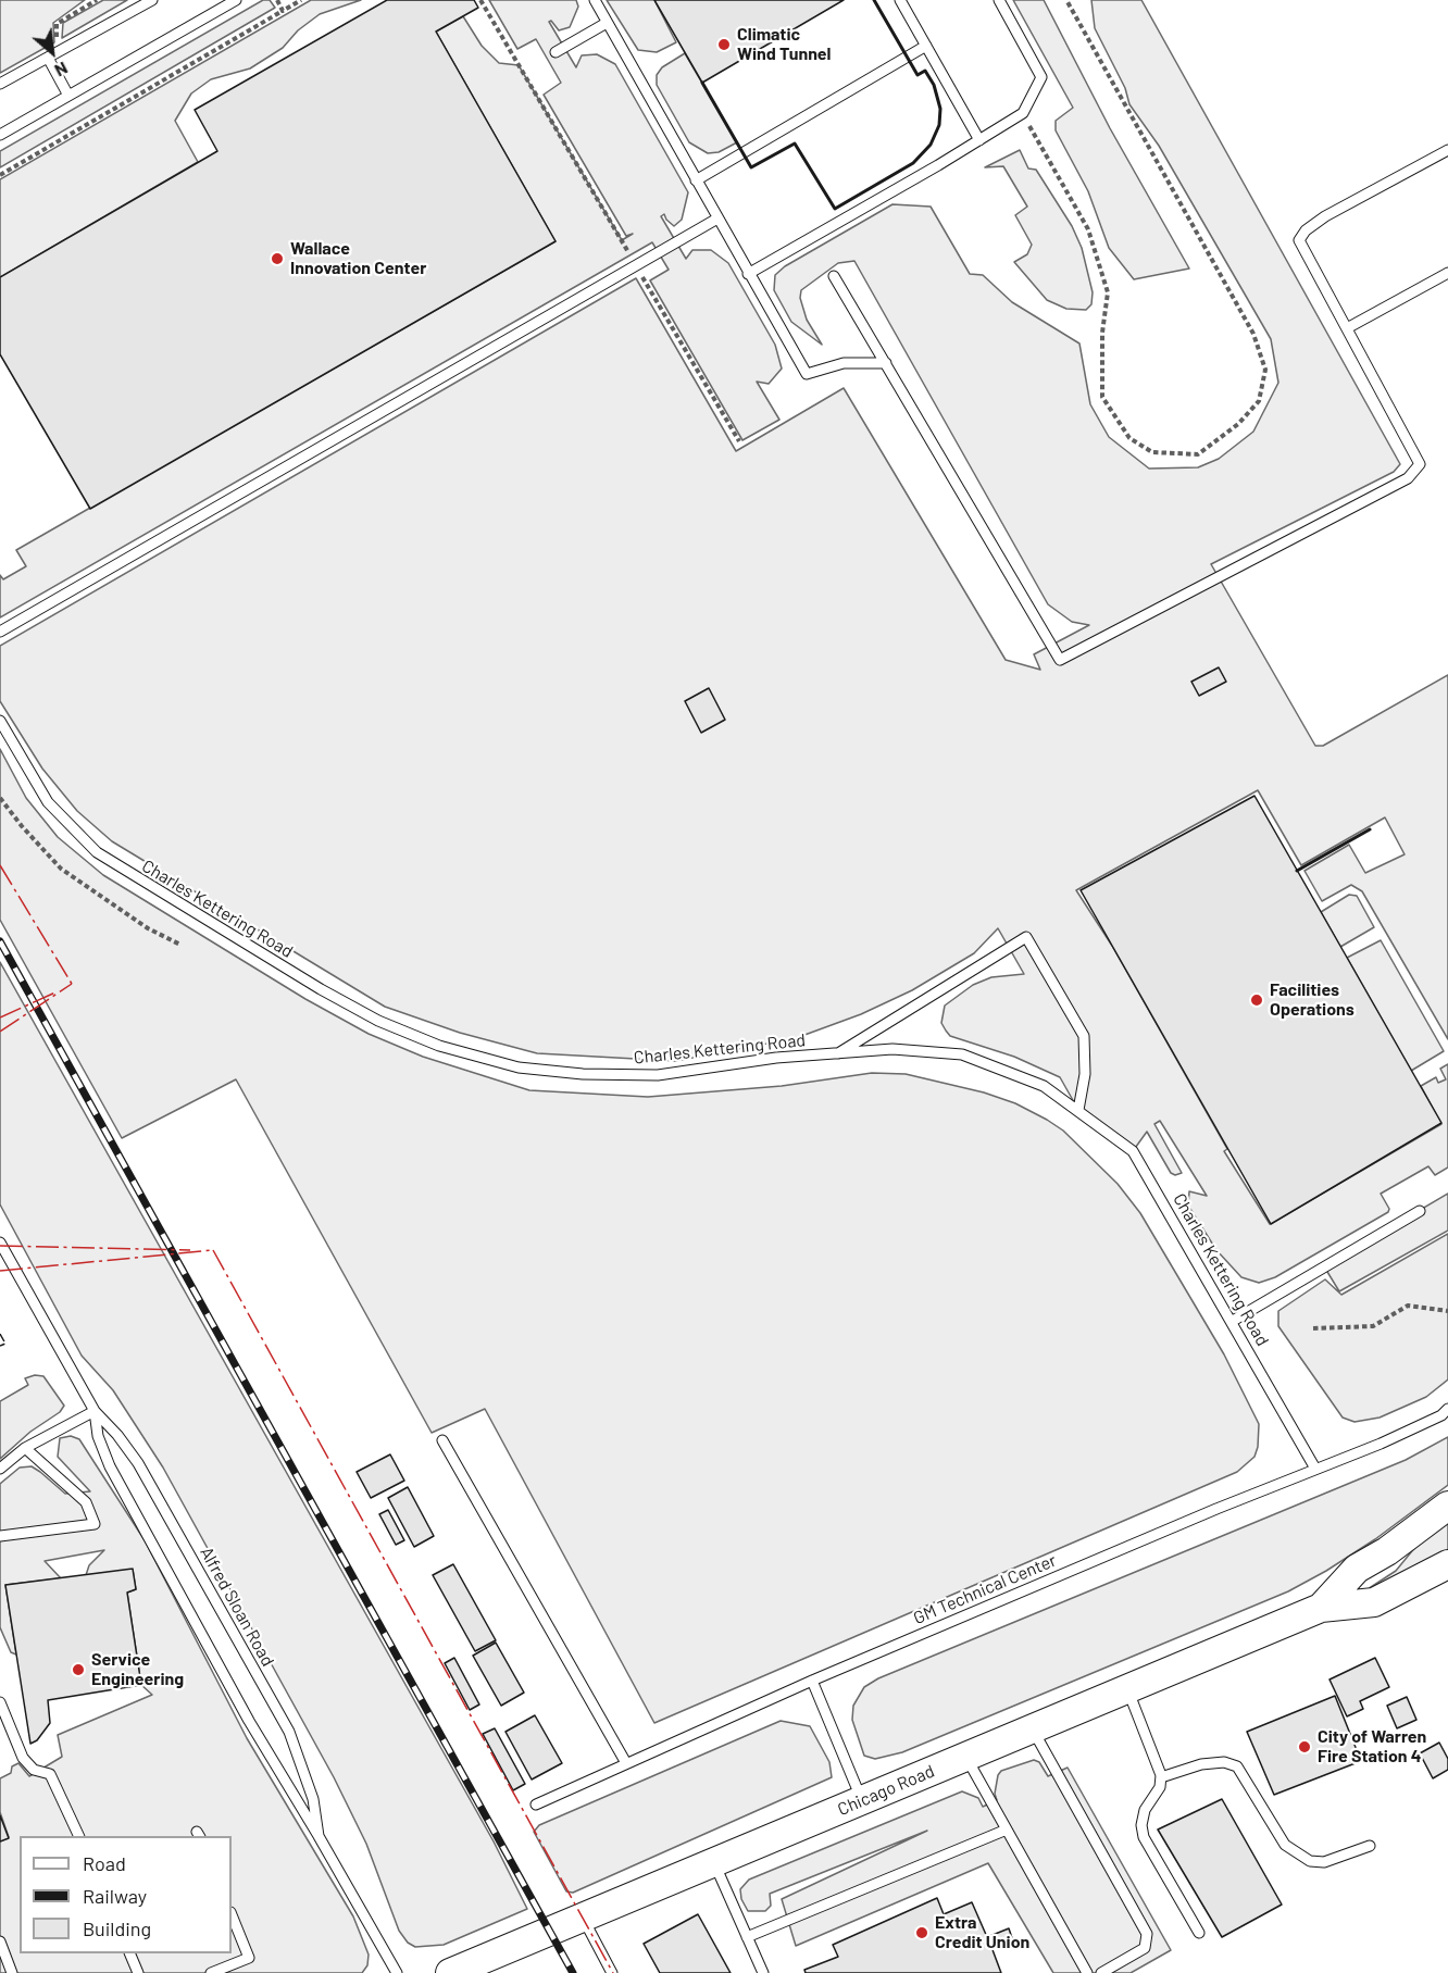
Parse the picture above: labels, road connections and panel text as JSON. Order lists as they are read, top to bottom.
{
  "streets": {
    "main road": ["Chicago Road"],
    "lane": ["Charles Kettering Road", "GM Technical Center", "Alfred Sloan Road"]
  },
  "crossings": [
    ["Charles Kettering Road", "GM Technical Center"]
  ],
  "places": [
    "Climatic Wind Tunnel",
    "Wallace Innovation Center",
    "Facilities Operations",
    "Service Engineering",
    "City of Warren Fire Station 4",
    "Extra Credit Union"
  ],
  "legend": ["Road", "Railway", "Building"],
  "north": "bottom right"
}
